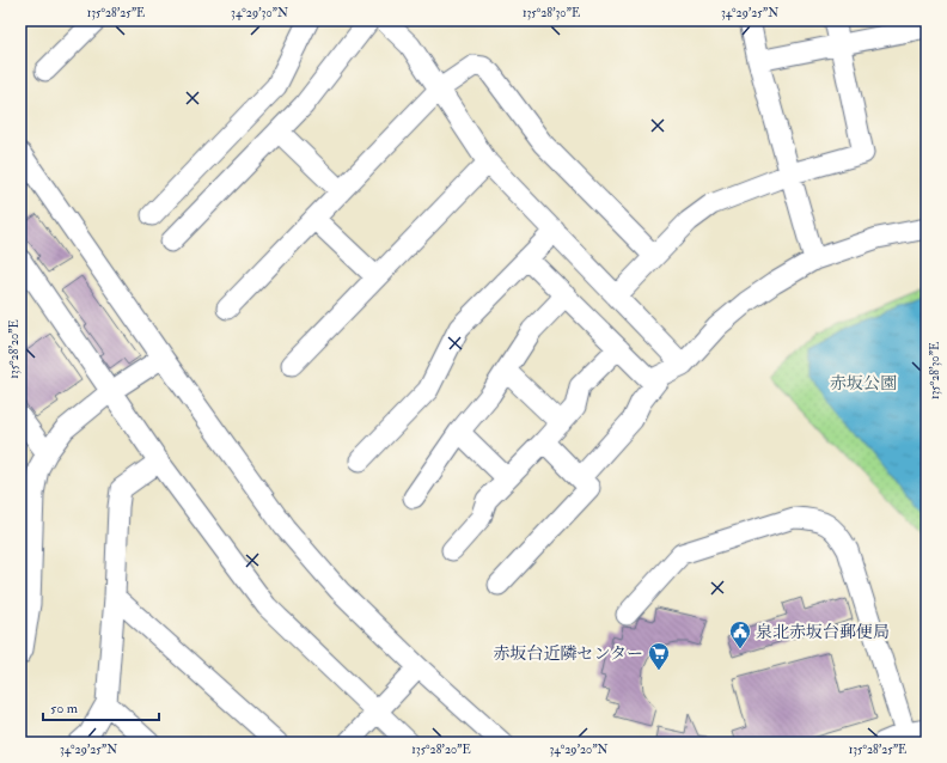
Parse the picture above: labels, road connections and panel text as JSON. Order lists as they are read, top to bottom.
{
  "parks": ["赤坂公園"],
  "places": {
    "public building": ["泉北赤坂台郵便局"],
    "supermarket": ["赤坂台近隣センター"]
  },
  "scale_bar": "50 m",
  "coordinates": [
    "135°28'25\"E",
    "34°29'30\"N",
    "135°28'30\"E",
    "34°29'25\"N",
    "135°28'20\"E",
    "34°29'20\"N"
  ]
}
